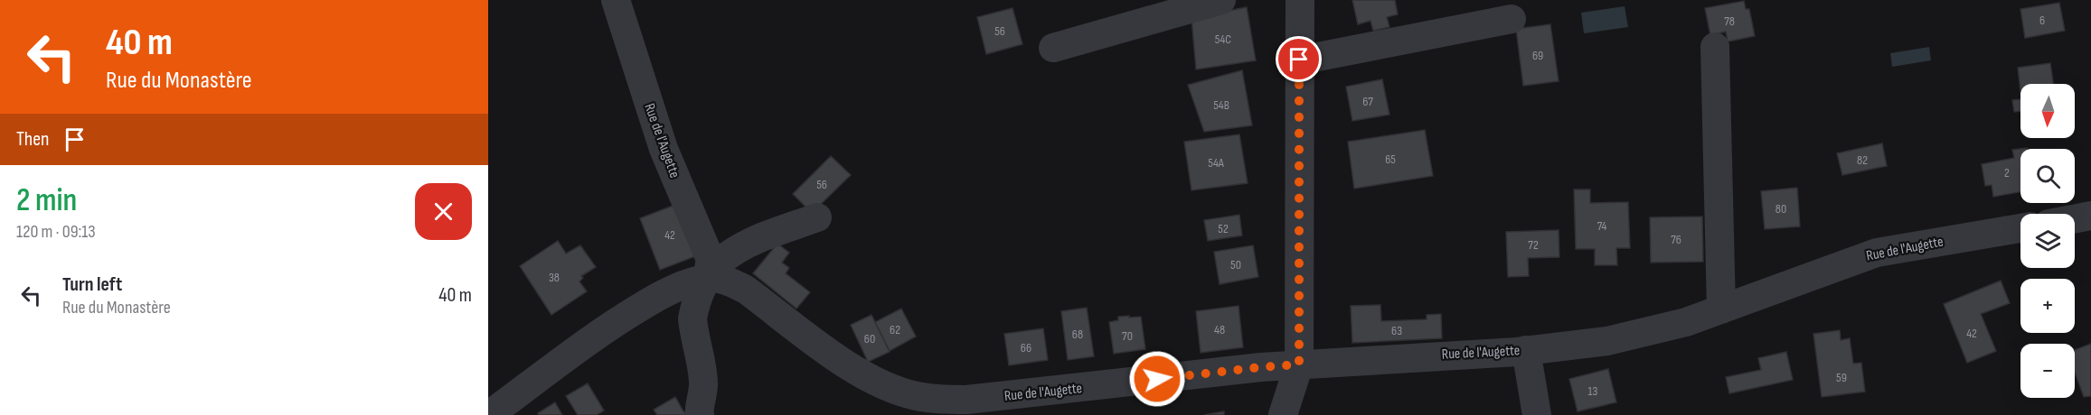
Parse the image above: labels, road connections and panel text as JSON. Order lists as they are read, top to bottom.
{
  "streets": {
    "street": ["Rue de l'Augette"]
  },
  "house_numbers": [
    "6",
    "78",
    "56",
    "54C",
    "69",
    "67",
    "54B",
    "65",
    "82",
    "54A",
    "2",
    "56",
    "80",
    "74",
    "52",
    "42",
    "76",
    "72",
    "50",
    "38",
    "62",
    "48",
    "63",
    "42",
    "68",
    "70",
    "60",
    "66",
    "59",
    "13"
  ],
  "north": "bottom",
  "page": {
    "turn": ["40 m", "Rue du Monastère"],
    "map_buttons": ["+", "−"],
    "then": "Then",
    "heading": ["2 min", "120 m · 09:13"],
    "list": [
      {
        "name": "Turn left",
        "note": "Rue du Monastère",
        "value": "40 m"
      }
    ]
  }
}
